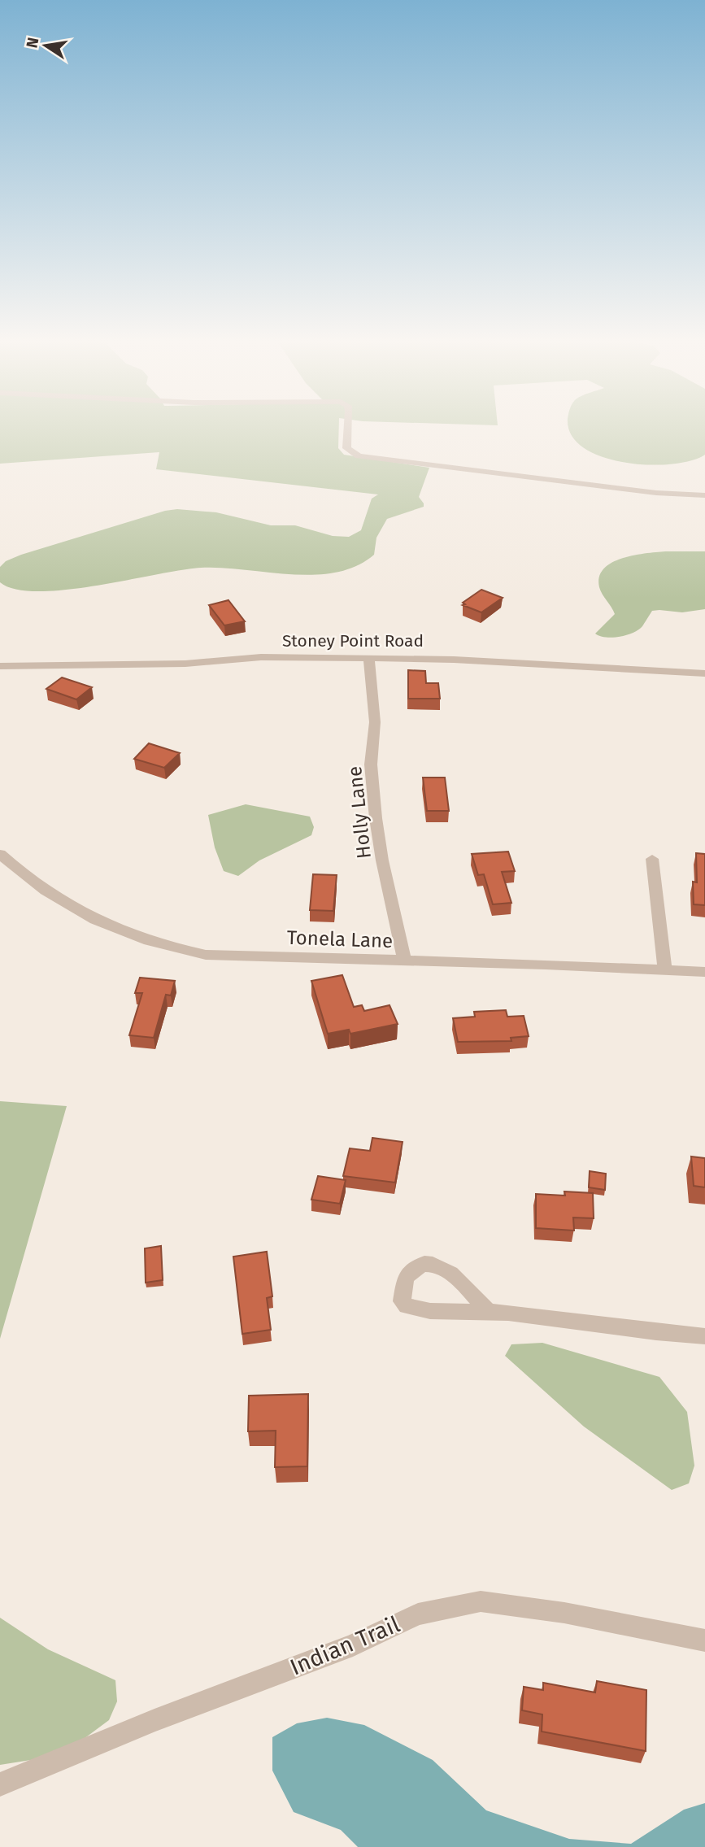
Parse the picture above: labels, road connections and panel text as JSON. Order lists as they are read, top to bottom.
{
  "streets": {
    "street": [
      "Stoney Point Road",
      "Holly Lane",
      "Tonela Lane",
      "Indian Trail"
    ]
  },
  "crossings": [
    ["Stoney Point Road", "Holly Lane"],
    ["Holly Lane", "Tonela Lane"]
  ],
  "north": "left"
}
